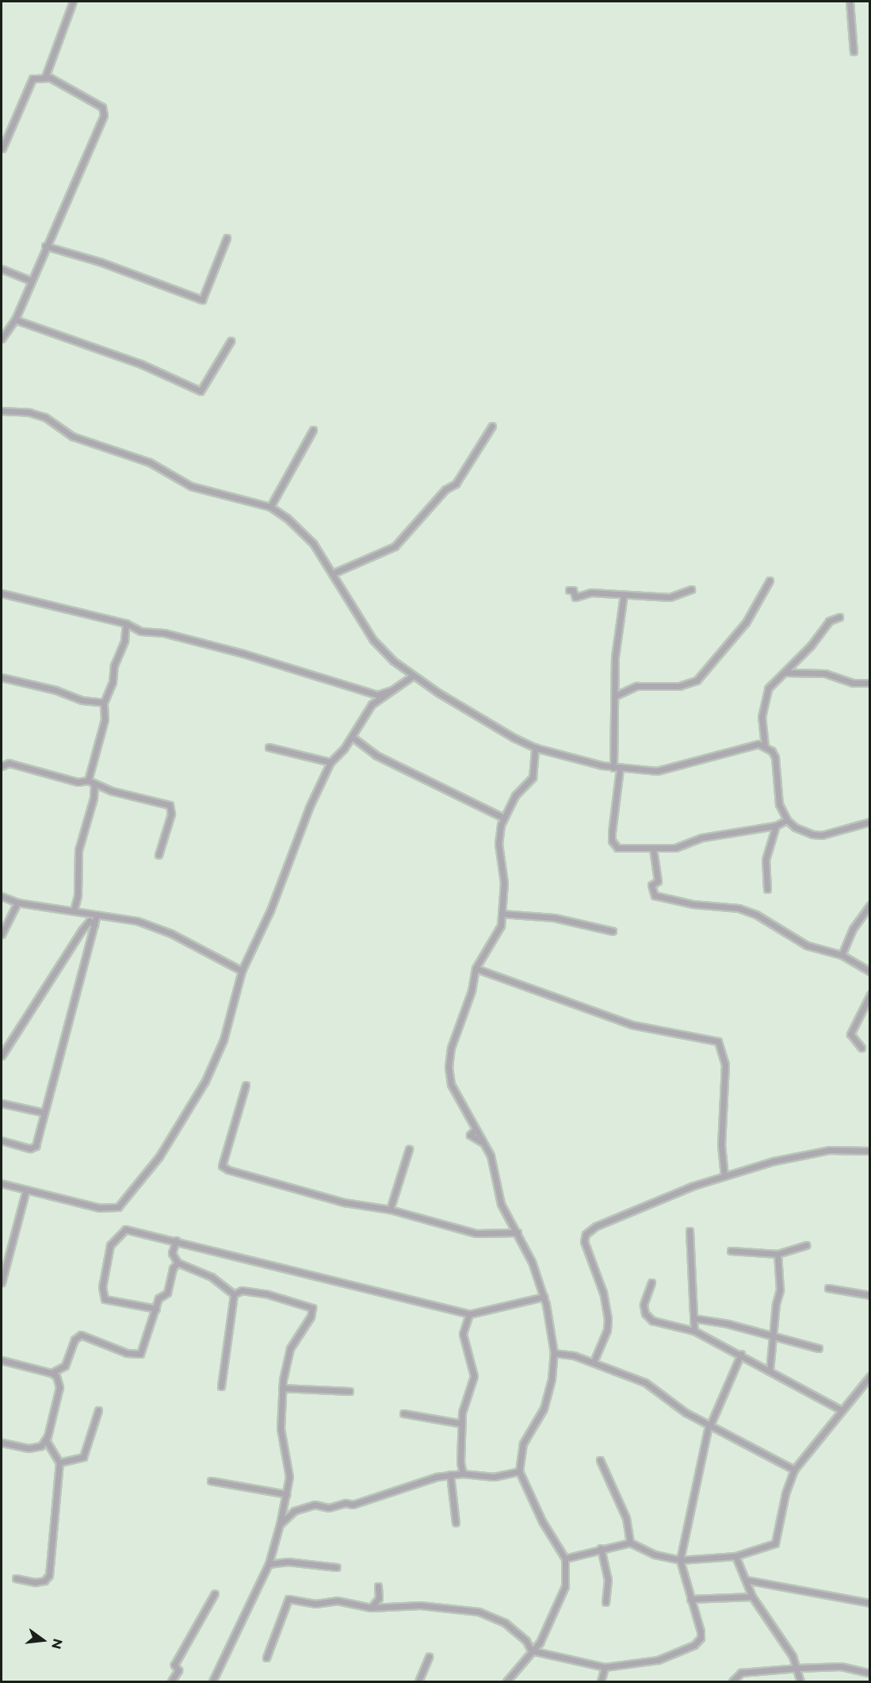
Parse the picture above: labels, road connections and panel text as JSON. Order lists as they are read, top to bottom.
{
  "north": "right"
}
